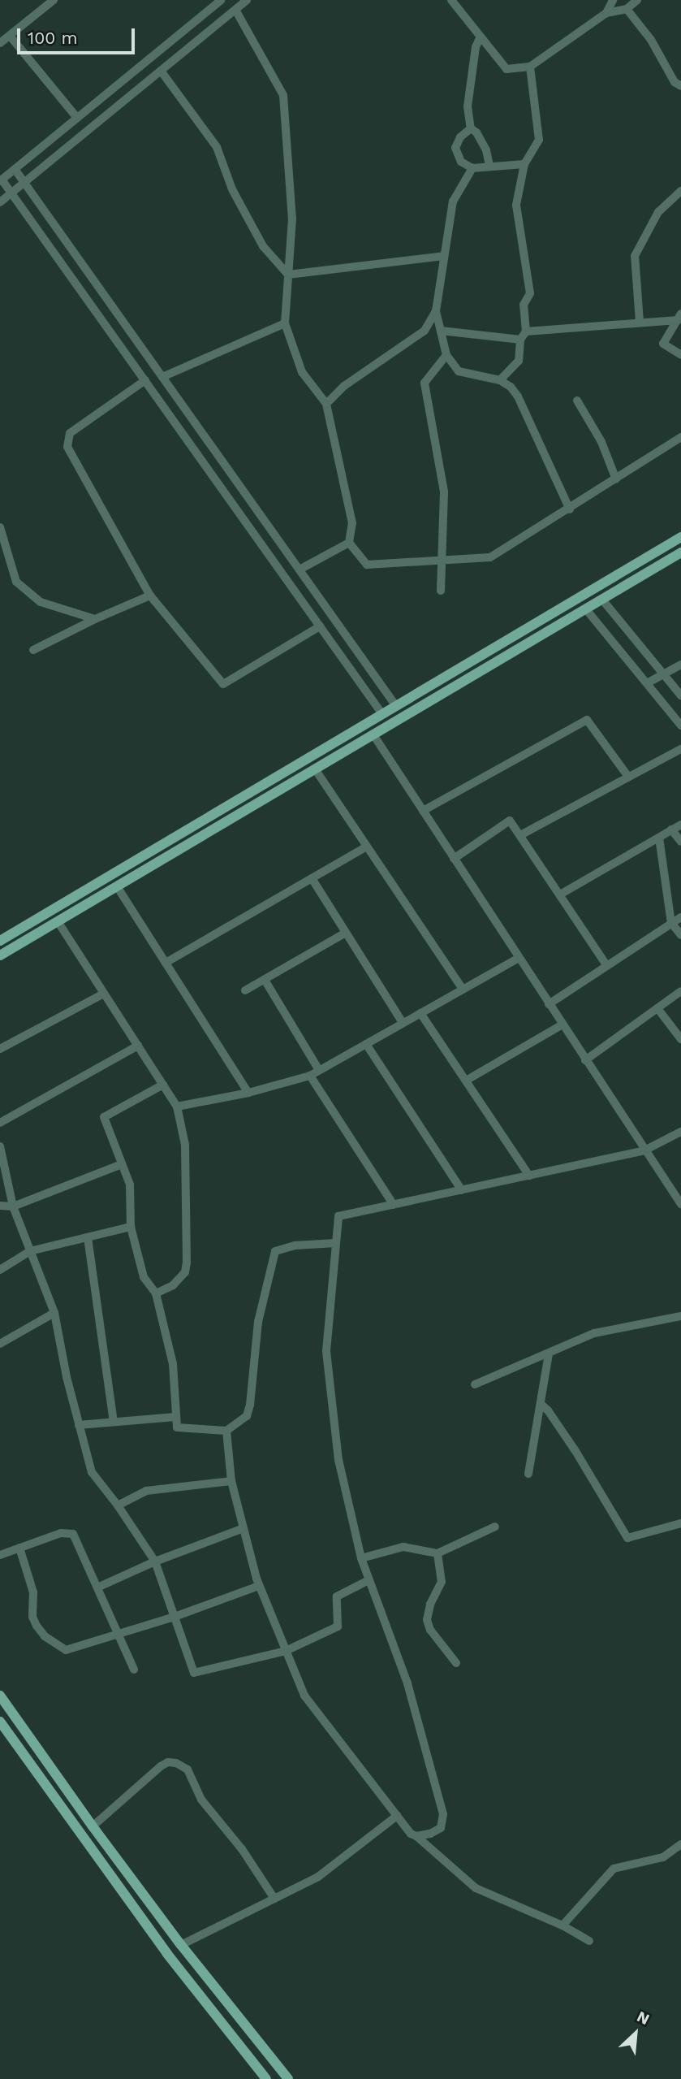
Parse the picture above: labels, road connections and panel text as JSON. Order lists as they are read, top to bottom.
{
  "scale_bar": "100 m",
  "north": "top right"
}
